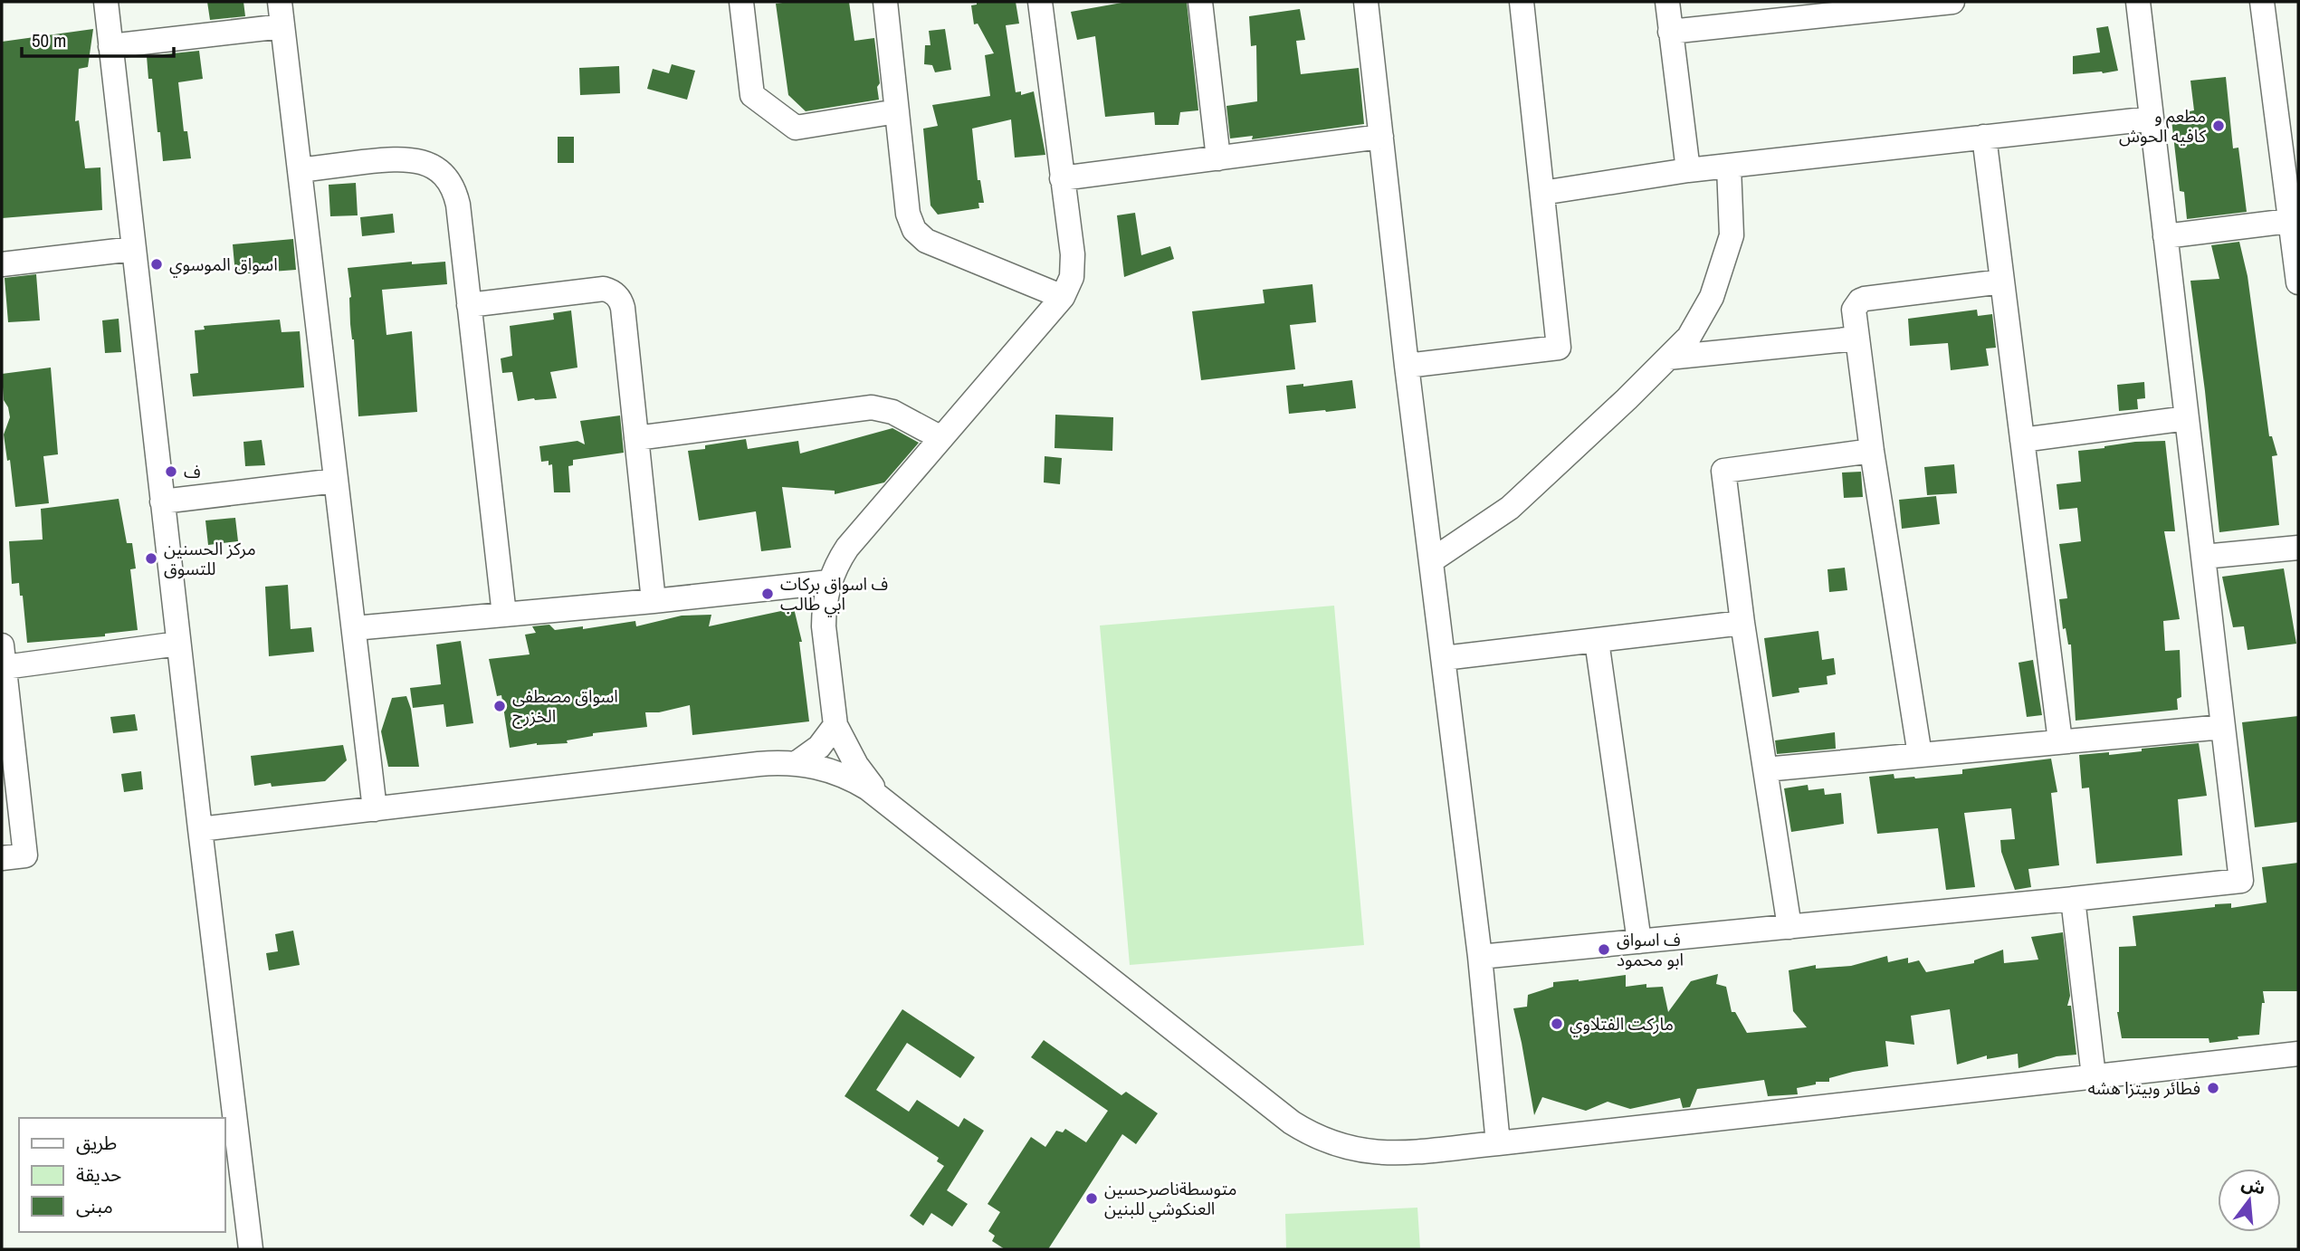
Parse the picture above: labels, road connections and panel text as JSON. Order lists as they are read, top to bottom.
{
  "places": [
    "مطعم و كافيه الحوش",
    "اسواق الموسوي",
    "ف",
    "مركز الحسنين للتسوق",
    "ف اسواق بركات ابي طالب",
    "اسواق مصطفى الخزرج",
    "ف اسواق ابو محمود",
    "ماركت الفتلاوي",
    "فطائر وبيتزا هشه",
    "متوسطةناصرحسين العنكوشي للبنين"
  ],
  "legend": ["طريق", "حديقة", "مبنى"],
  "scale_bar": "50 m",
  "north": "top"
}
